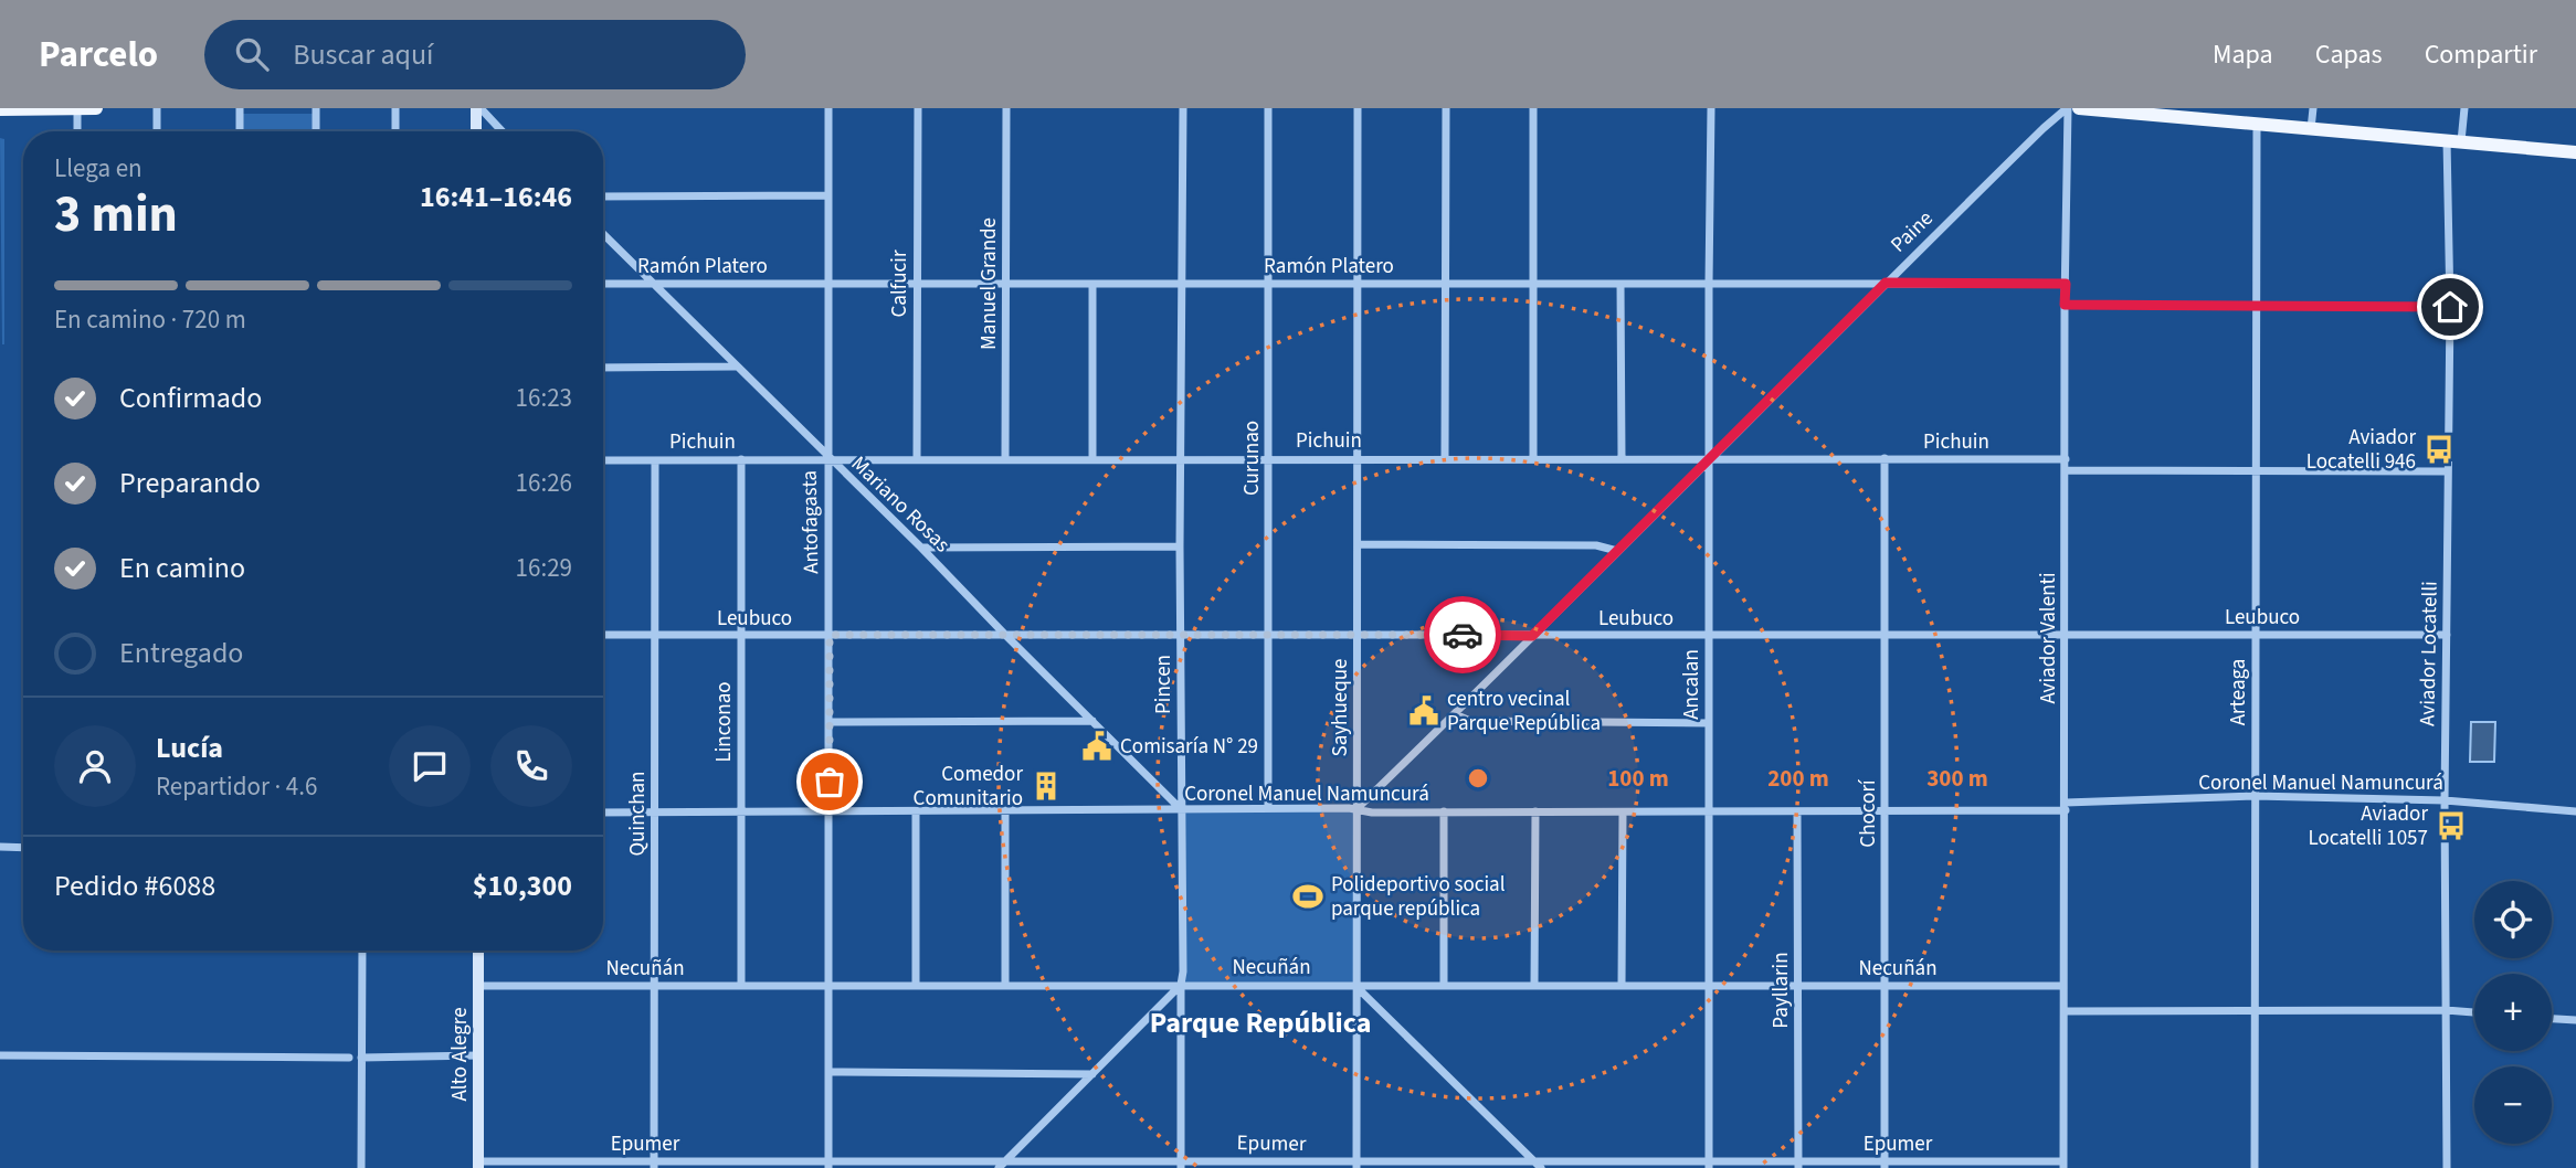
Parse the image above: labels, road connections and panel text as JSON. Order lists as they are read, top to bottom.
{
  "streets": {
    "main road": ["Alto Alegre"],
    "street": [
      "Paine",
      "Ramón Platero",
      "Calfucir",
      "Manuel Grande",
      "Pichuin",
      "Curunao",
      "Mariano Rosas",
      "Antofagasta",
      "Leubuco",
      "Aviador Valenti",
      "Aviador Locatelli",
      "Pincen",
      "Ancalan",
      "Arteaga",
      "Sayhueque",
      "Linconao",
      "Coronel Manuel Namuncurá",
      "Quinchan",
      "Chocorí",
      "Necuñán",
      "Payllarin",
      "Epumer"
    ]
  },
  "crossings": [
    ["Paine", "Ramón Platero"],
    ["Paine", "Pichuin"],
    ["Paine", "Leubuco"],
    ["Paine", "Aviador Valenti"],
    ["Paine", "Ancalan"],
    ["Paine", "Sayhueque"],
    ["Paine", "Coronel Manuel Namuncurá"],
    ["Ramón Platero", "Calfucir"],
    ["Ramón Platero", "Manuel Grande"],
    ["Ramón Platero", "Curunao"],
    ["Ramón Platero", "Mariano Rosas"],
    ["Ramón Platero", "Antofagasta"],
    ["Ramón Platero", "Aviador Valenti"],
    ["Ramón Platero", "Pincen"],
    ["Ramón Platero", "Ancalan"],
    ["Ramón Platero", "Sayhueque"],
    ["Calfucir", "Pichuin"],
    ["Manuel Grande", "Pichuin"],
    ["Pichuin", "Curunao"],
    ["Pichuin", "Mariano Rosas"],
    ["Pichuin", "Antofagasta"],
    ["Pichuin", "Aviador Valenti"],
    ["Pichuin", "Pincen"],
    ["Pichuin", "Ancalan"],
    ["Pichuin", "Sayhueque"],
    ["Pichuin", "Linconao"],
    ["Pichuin", "Quinchan"],
    ["Pichuin", "Chocorí"],
    ["Curunao", "Leubuco"],
    ["Curunao", "Coronel Manuel Namuncurá"],
    ["Mariano Rosas", "Antofagasta"],
    ["Mariano Rosas", "Leubuco"],
    ["Mariano Rosas", "Pincen"],
    ["Mariano Rosas", "Coronel Manuel Namuncurá"],
    ["Antofagasta", "Leubuco"],
    ["Antofagasta", "Coronel Manuel Namuncurá"],
    ["Antofagasta", "Necuñán"],
    ["Antofagasta", "Epumer"],
    ["Leubuco", "Aviador Valenti"],
    ["Leubuco", "Aviador Locatelli"],
    ["Leubuco", "Pincen"],
    ["Leubuco", "Ancalan"],
    ["Leubuco", "Arteaga"],
    ["Leubuco", "Sayhueque"],
    ["Leubuco", "Linconao"],
    ["Leubuco", "Quinchan"],
    ["Leubuco", "Chocorí"],
    ["Aviador Valenti", "Coronel Manuel Namuncurá"],
    ["Aviador Valenti", "Necuñán"],
    ["Aviador Valenti", "Epumer"],
    ["Aviador Locatelli", "Coronel Manuel Namuncurá"],
    ["Pincen", "Coronel Manuel Namuncurá"],
    ["Pincen", "Necuñán"],
    ["Pincen", "Epumer"],
    ["Ancalan", "Coronel Manuel Namuncurá"],
    ["Ancalan", "Necuñán"],
    ["Ancalan", "Epumer"],
    ["Arteaga", "Coronel Manuel Namuncurá"],
    ["Sayhueque", "Coronel Manuel Namuncurá"],
    ["Sayhueque", "Necuñán"],
    ["Sayhueque", "Epumer"],
    ["Linconao", "Coronel Manuel Namuncurá"],
    ["Linconao", "Necuñán"],
    ["Coronel Manuel Namuncurá", "Quinchan"],
    ["Coronel Manuel Namuncurá", "Chocorí"],
    ["Coronel Manuel Namuncurá", "Payllarin"],
    ["Quinchan", "Necuñán"],
    ["Quinchan", "Epumer"],
    ["Chocorí", "Necuñán"],
    ["Chocorí", "Epumer"],
    ["Necuñán", "Payllarin"],
    ["Necuñán", "Alto Alegre"],
    ["Payllarin", "Epumer"],
    ["Alto Alegre", "Epumer"]
  ],
  "districts": ["Parque República"],
  "places": {
    "bus stop": ["Aviador Locatelli 946", "Aviador Locatelli 1057"],
    "public building": ["centro vecinal Parque República", "Comisaría N° 29"],
    "building": ["Comedor Comunitario"],
    "sports": ["Polideportivo social parque república"]
  },
  "page": {
    "header": "Parcelo",
    "search": "Buscar aquí",
    "nav": ["Mapa", "Capas", "Compartir"],
    "heading": ["3 min", "Llega en", "16:41–16:46"],
    "panel": [
      "Lucía",
      "Repartidor · 4.6",
      "Pedido #6088",
      "$10,300"
    ],
    "bar": "En camino · 720 m",
    "list": [
      ["Confirmado", "16:23"],
      ["Preparando", "16:26"],
      ["En camino", "16:29"],
      "Entregado"
    ],
    "map_buttons": ["+", "−"]
  },
  "rings": ["100 m", "200 m", "300 m"]
}
